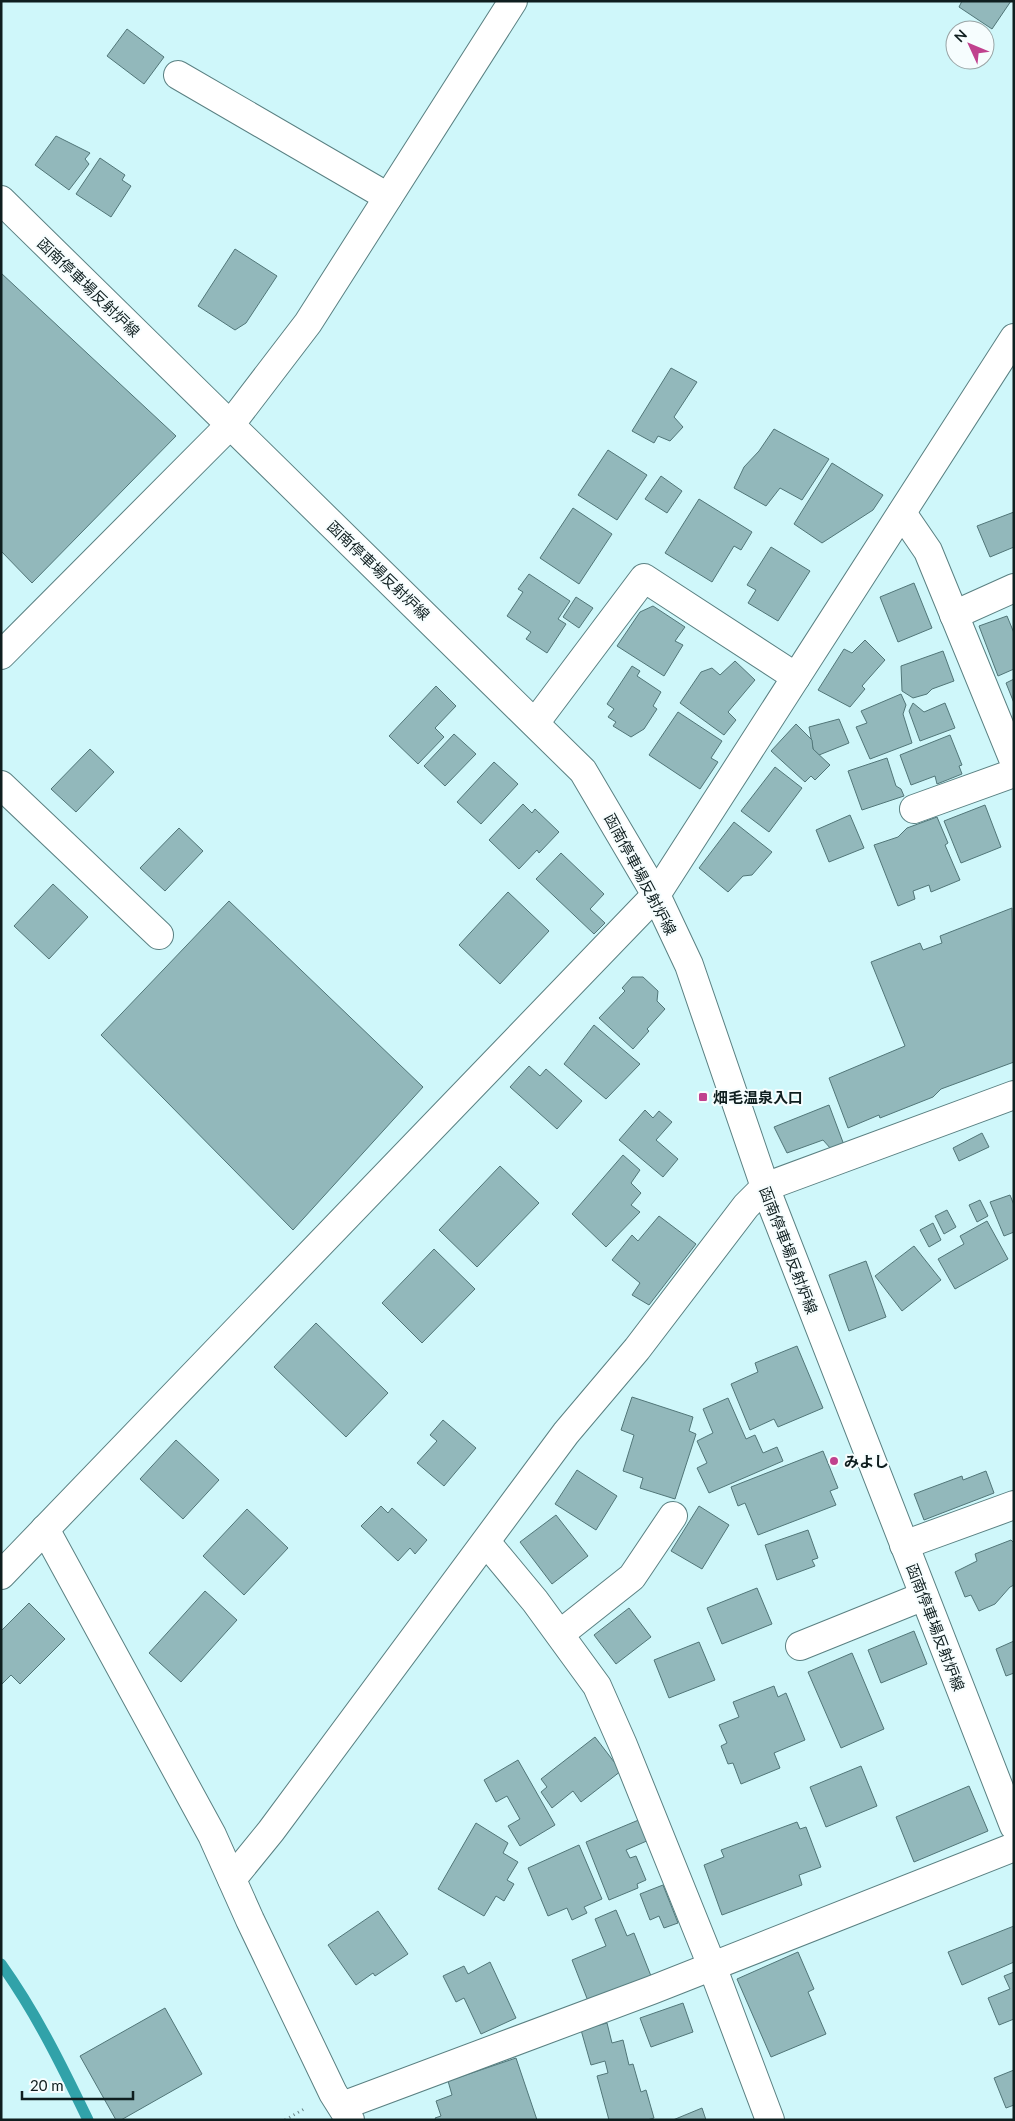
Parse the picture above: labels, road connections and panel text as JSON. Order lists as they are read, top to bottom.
{
  "streets": {
    "street": ["函南停車場反射炉線"]
  },
  "places": {
    "transit": ["畑毛温泉入口"],
    "other": ["みよし"]
  },
  "scale_bar": "20 m",
  "north": "top left"
}
